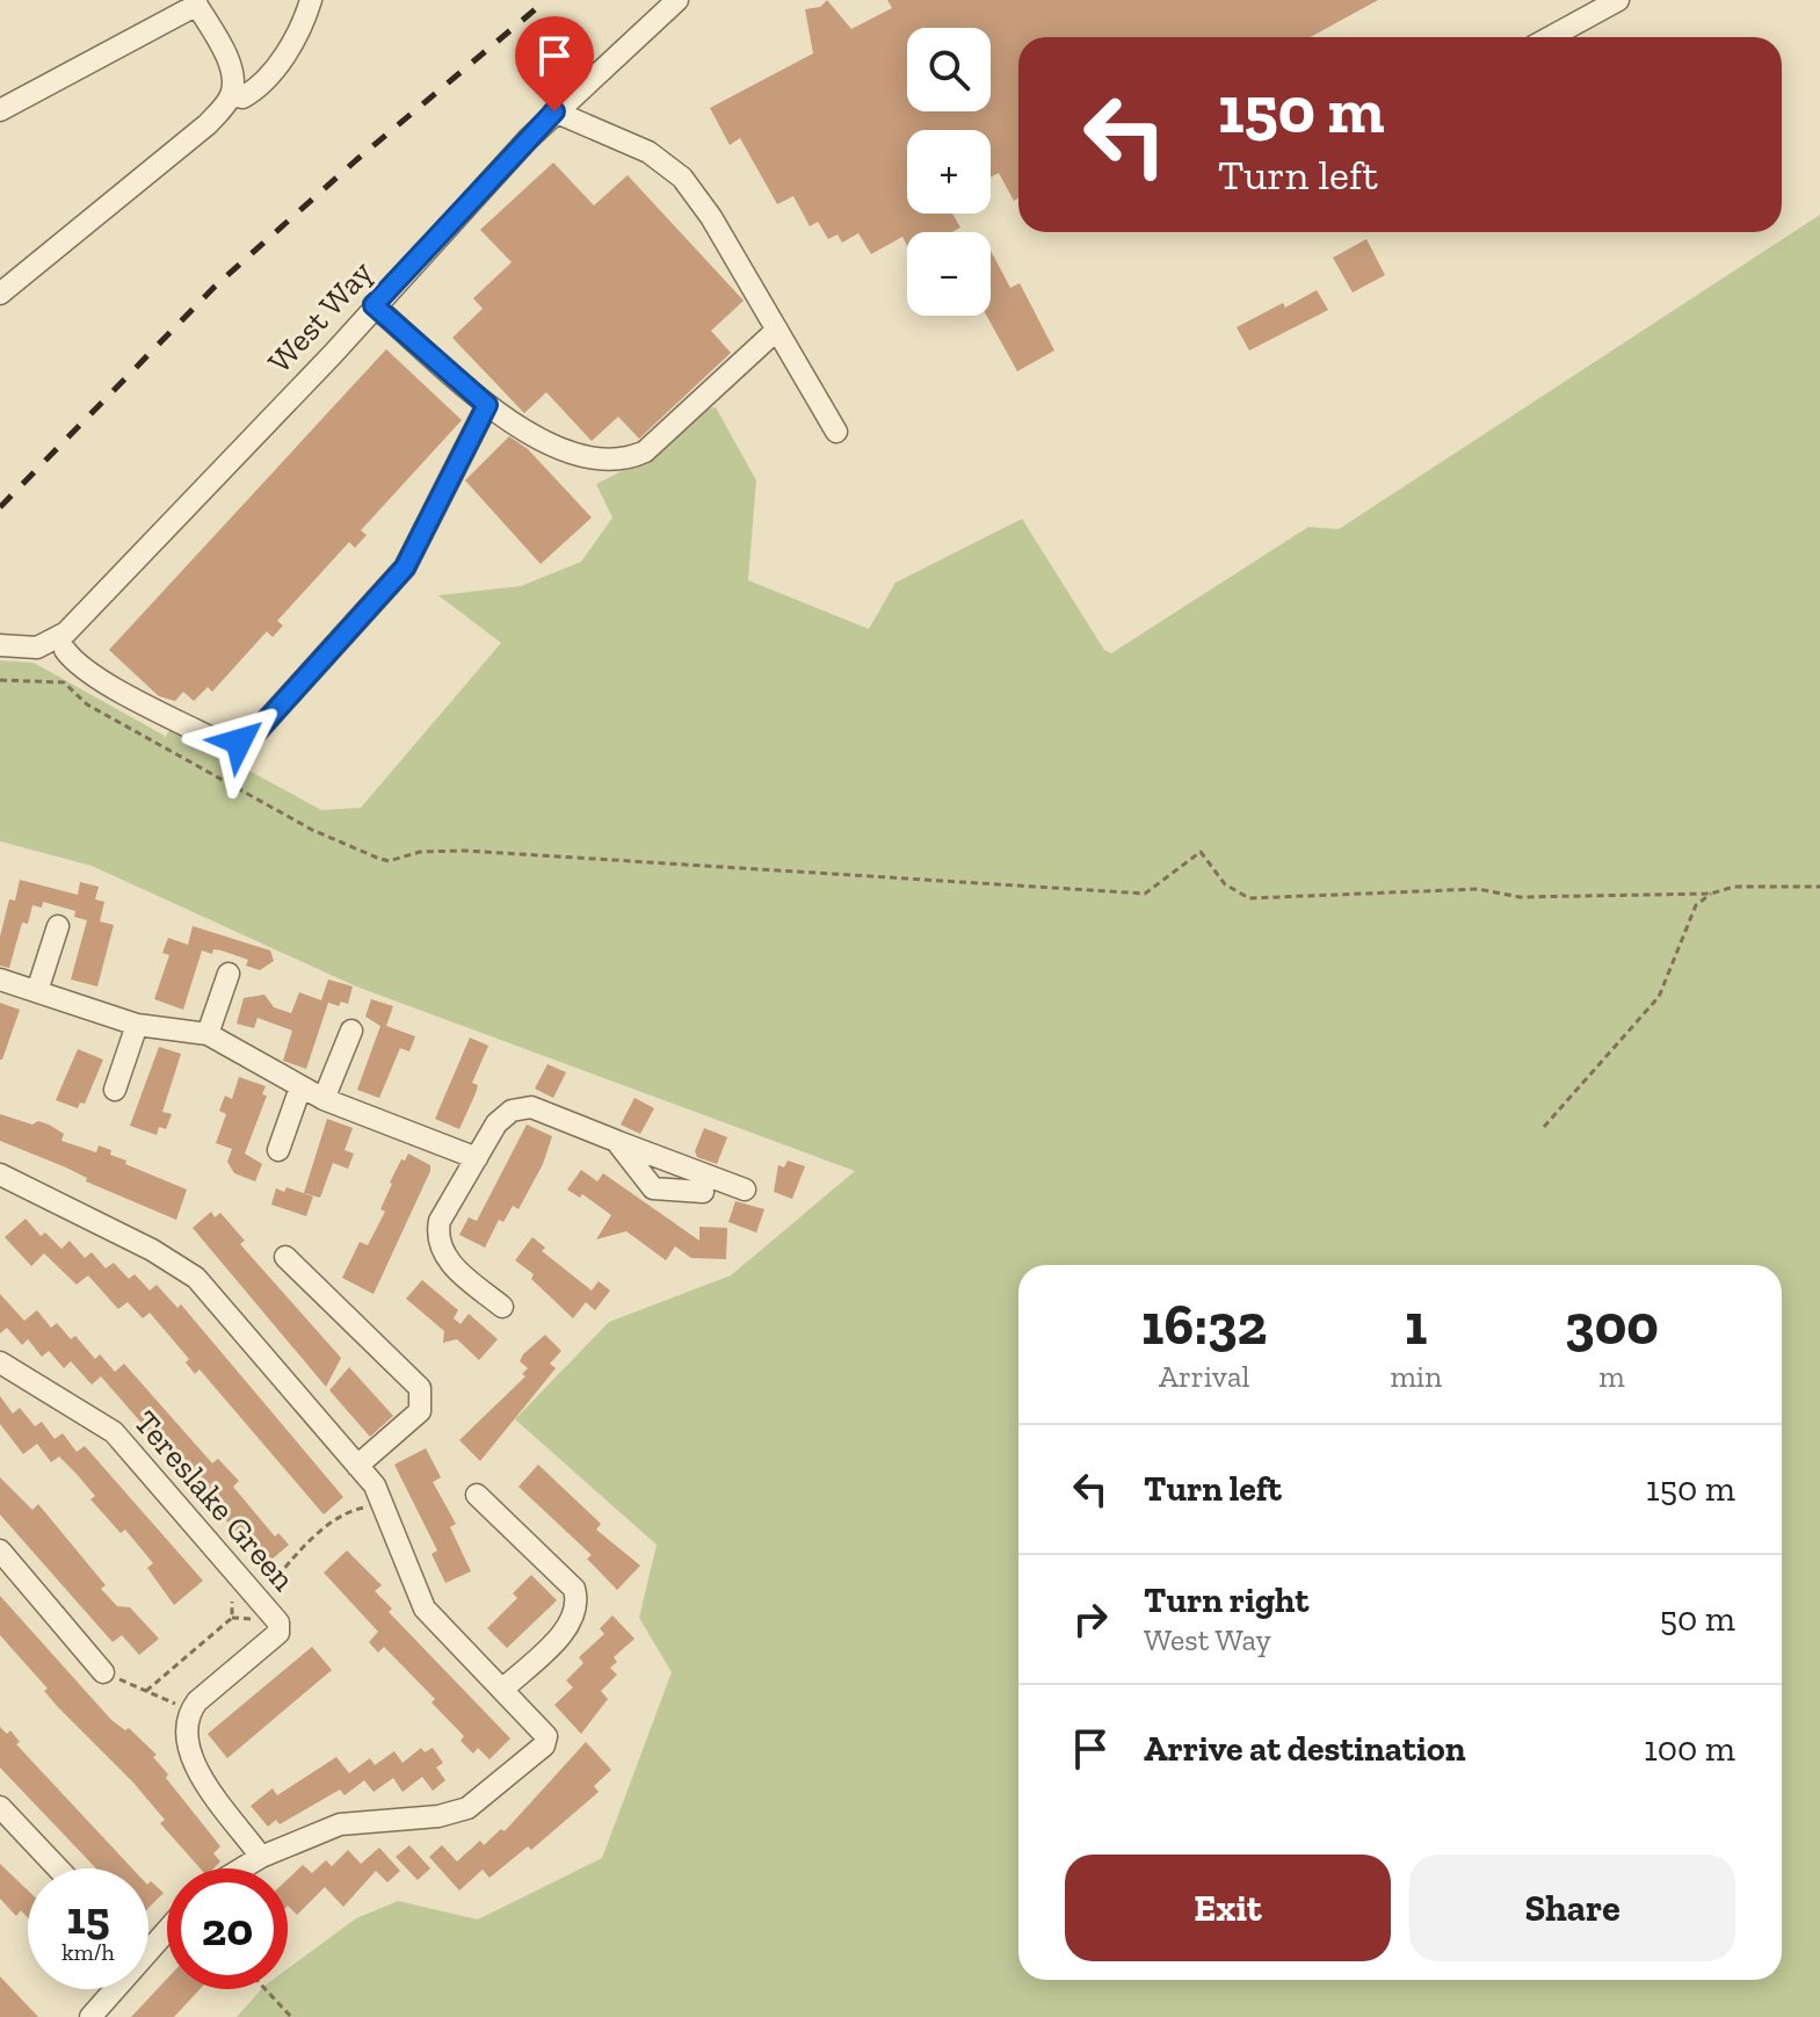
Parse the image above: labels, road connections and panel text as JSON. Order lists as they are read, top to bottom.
{
  "streets": {
    "street": ["West Way", "Tereslake Green"]
  },
  "page": {
    "map_buttons": ["+", "−"],
    "turn": ["150 m", "Turn left"],
    "eta": [
      "16:32",
      "Arrival",
      "1",
      "min",
      "300",
      "m"
    ],
    "list": [
      {
        "name": "Turn left",
        "value": "150 m"
      },
      {
        "name": "Turn right",
        "note": "West Way",
        "value": "50 m"
      },
      {
        "name": "Arrive at destination",
        "value": "100 m"
      }
    ],
    "buttons": ["Exit", "Share"],
    "speed": "15 km/h",
    "limit": "20"
  }
}
